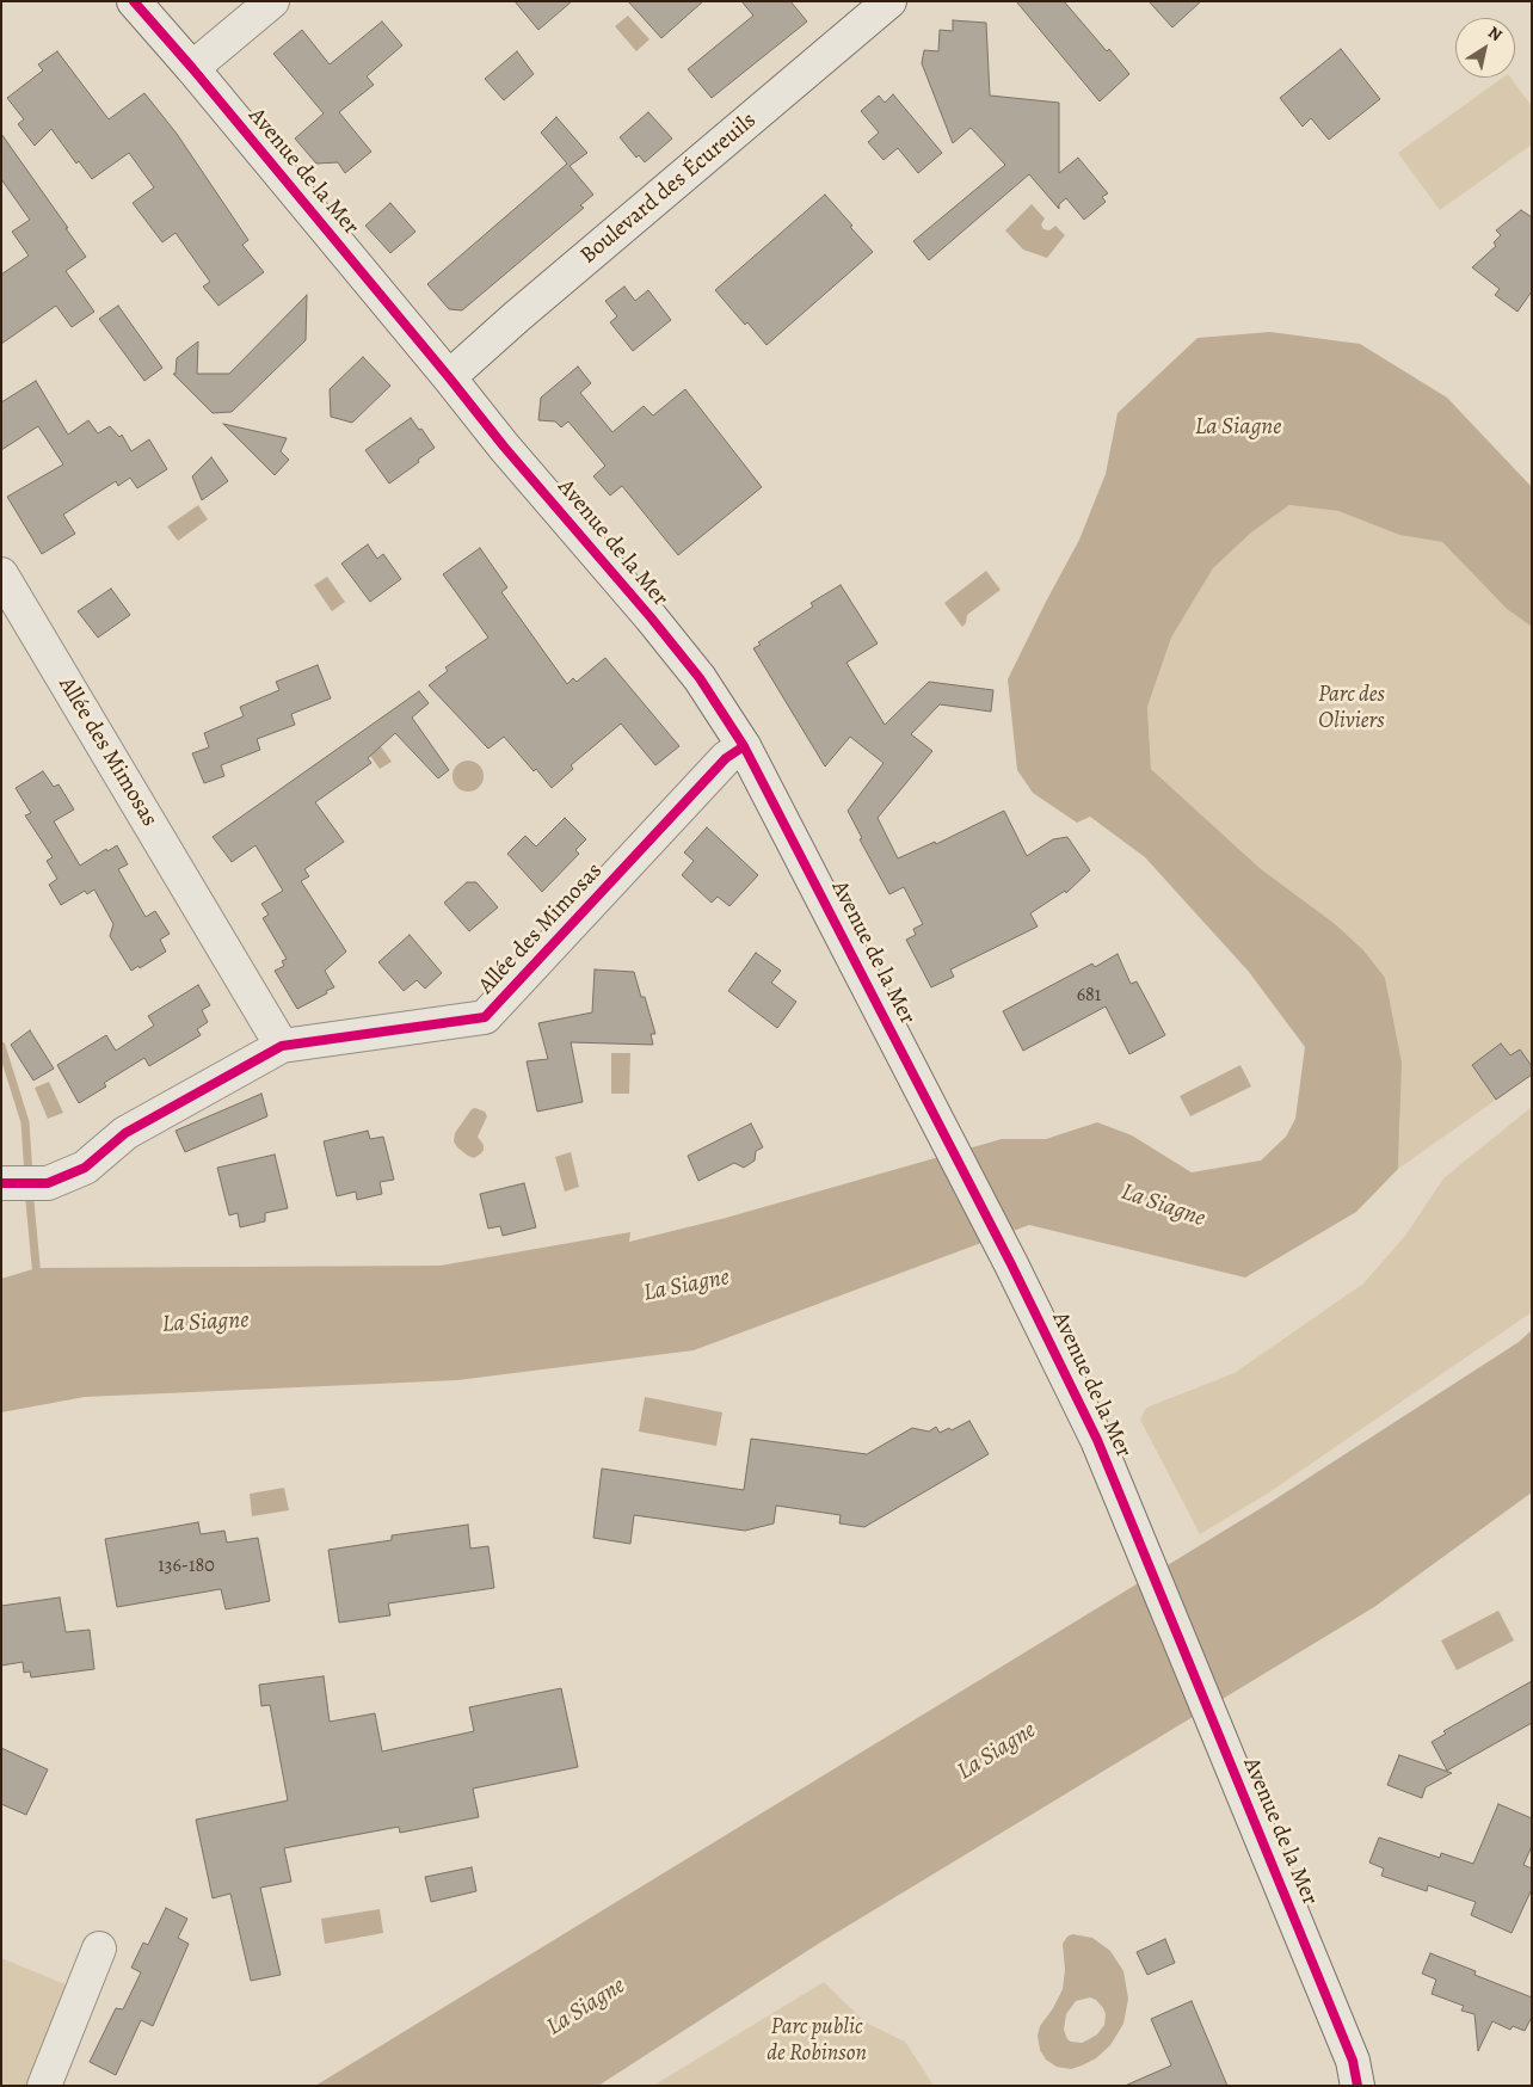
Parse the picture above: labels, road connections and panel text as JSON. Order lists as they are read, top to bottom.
{
  "streets": {
    "main road": ["Avenue de la Mer", "Boulevard des Écureuils", "Allée des Mimosas"]
  },
  "crossings": [
    ["Avenue de la Mer", "Boulevard des Écureuils"],
    ["Avenue de la Mer", "Allée des Mimosas"]
  ],
  "water": ["La Siagne"],
  "parks": ["Parc des Oliviers", "Parc public de Robinson"],
  "house_numbers": ["681", "136-180"],
  "north": "top right"
}
